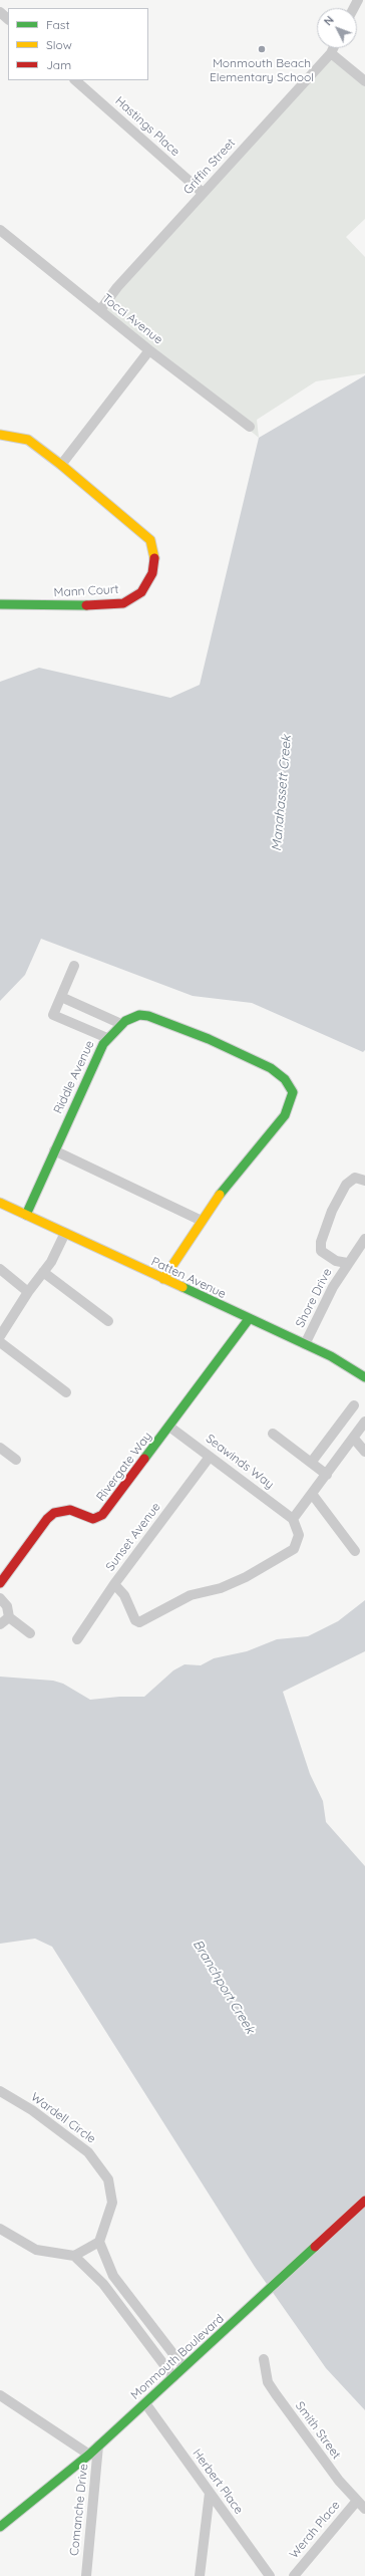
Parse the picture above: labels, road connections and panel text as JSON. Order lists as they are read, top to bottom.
{
  "streets": {
    "street": [
      "Hastings Place",
      "Griffin Street",
      "Tocci Avenue",
      "Mann Court",
      "Riddle Avenue",
      "Patten Avenue",
      "Shore Drive",
      "Seawinds Way",
      "Rivergate Way",
      "Sunset Avenue",
      "Wardell Circle",
      "Monmouth Boulevard",
      "Smith Street",
      "Herbert Place",
      "Comanche Drive",
      "Werah Place"
    ]
  },
  "crossings": [
    ["Hastings Place", "Griffin Street"],
    ["Griffin Street", "Tocci Avenue"],
    ["Riddle Avenue", "Patten Avenue"],
    ["Patten Avenue", "Shore Drive"],
    ["Patten Avenue", "Rivergate Way"],
    ["Seawinds Way", "Rivergate Way"],
    ["Seawinds Way", "Sunset Avenue"],
    ["Monmouth Boulevard", "Herbert Place"],
    ["Monmouth Boulevard", "Comanche Drive"],
    ["Smith Street", "Werah Place"]
  ],
  "water": ["Manahassett Creek", "Branchport Creek"],
  "places": ["Monmouth Beach Elementary School"],
  "legend": ["Fast", "Slow", "Jam"],
  "north": "top left"
}
